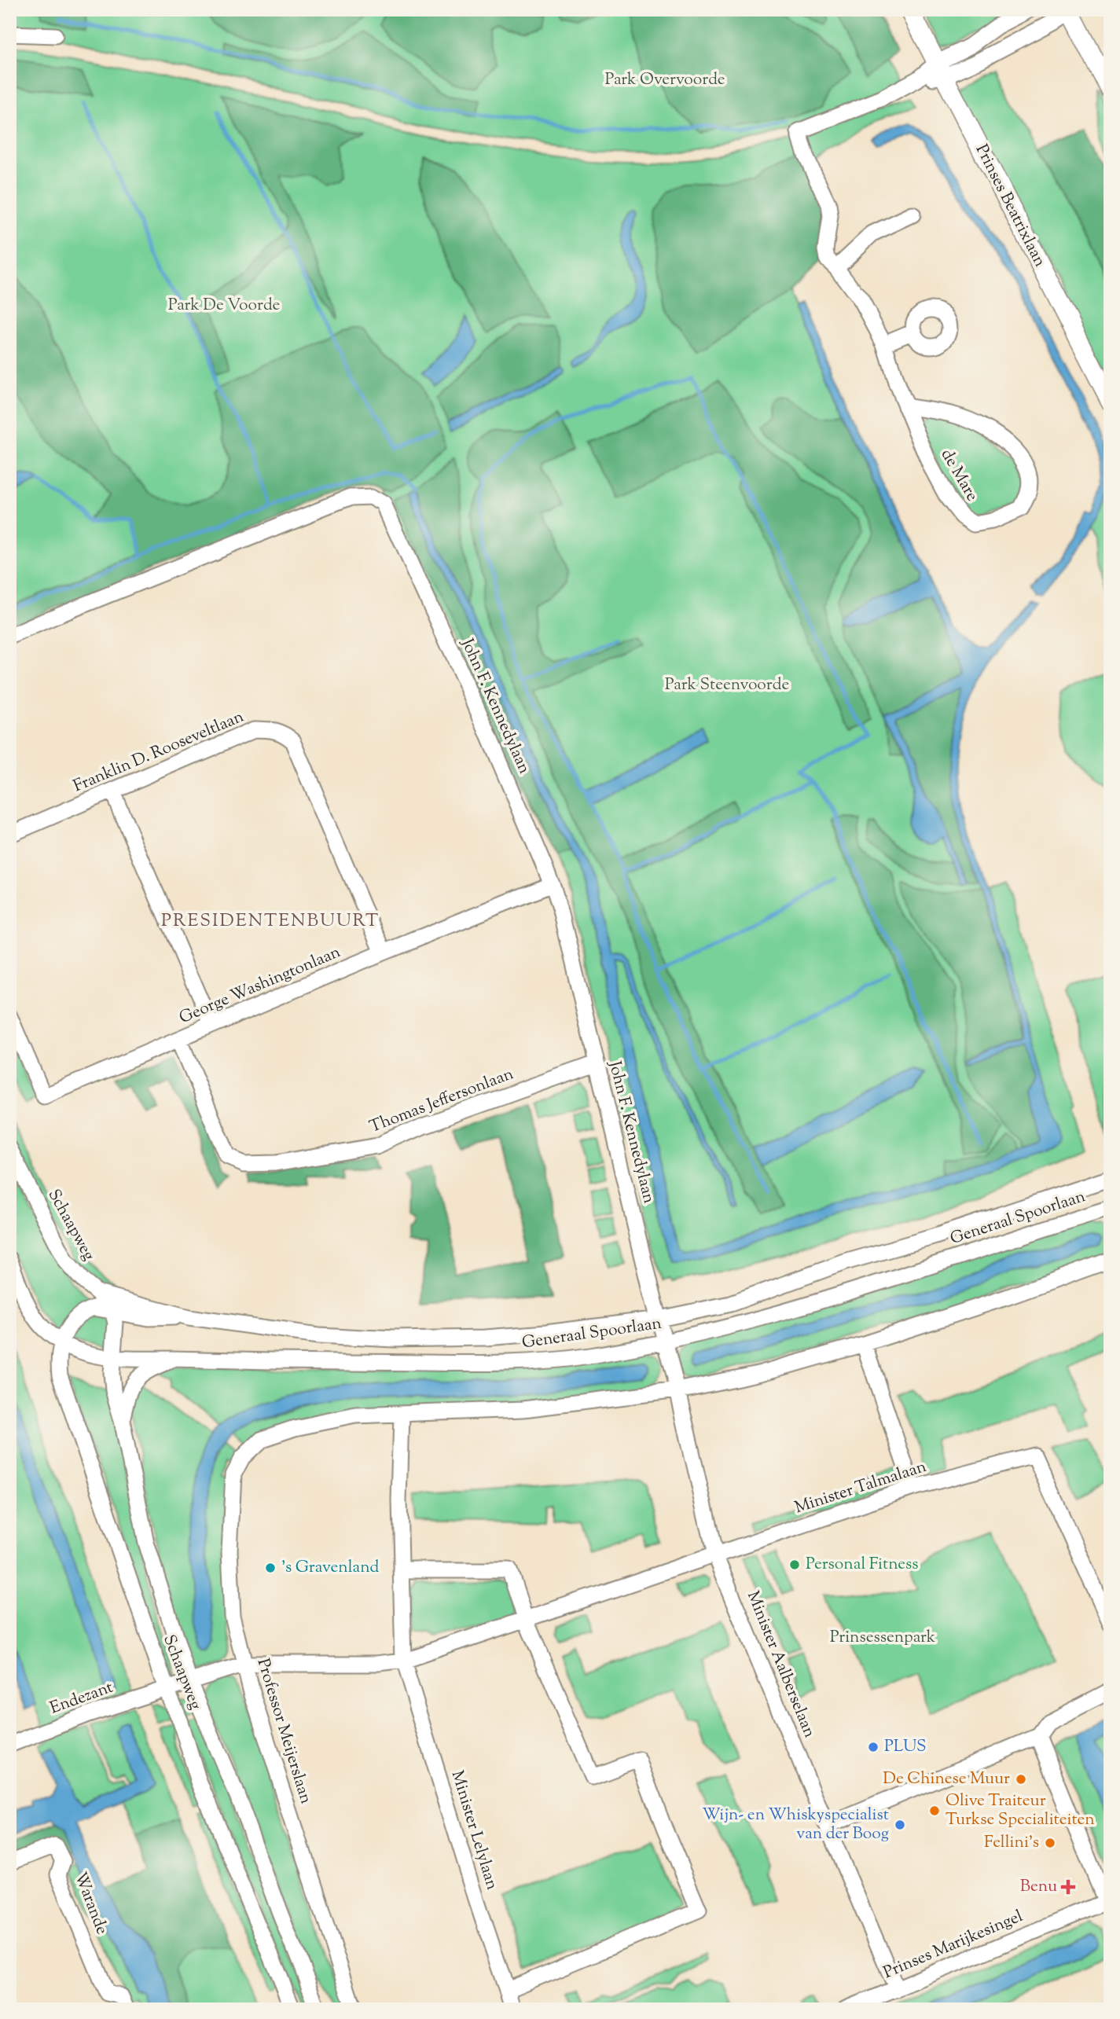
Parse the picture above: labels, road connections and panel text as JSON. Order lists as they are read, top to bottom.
{
  "streets": {
    "main road": ["Prinses Beatrixlaan"],
    "street": [
      "de Mare",
      "John F. Kennedylaan",
      "Franklin D. Rooseveltlaan",
      "George Washingtonlaan",
      "Thomas Jeffersonlaan",
      "Generaal Spoorlaan",
      "Schaapweg",
      "Minister Talmalaan",
      "Minister Aalberselaan",
      "Endezant",
      "Professor Meijerslaan",
      "Minister Lelylaan",
      "Warande",
      "Prinses Marijkesingel"
    ]
  },
  "crossings": [
    ["Prinses Beatrixlaan", "de Mare"],
    ["John F. Kennedylaan", "George Washingtonlaan"],
    ["John F. Kennedylaan", "Thomas Jeffersonlaan"],
    ["John F. Kennedylaan", "Generaal Spoorlaan"],
    ["John F. Kennedylaan", "Minister Aalberselaan"],
    ["Franklin D. Rooseveltlaan", "George Washingtonlaan"],
    ["George Washingtonlaan", "Thomas Jeffersonlaan"],
    ["Generaal Spoorlaan", "Schaapweg"],
    ["Generaal Spoorlaan", "Minister Aalberselaan"],
    ["Schaapweg", "Minister Talmalaan"],
    ["Schaapweg", "Endezant"],
    ["Minister Talmalaan", "Minister Aalberselaan"],
    ["Minister Talmalaan", "Endezant"],
    ["Minister Talmalaan", "Professor Meijerslaan"],
    ["Minister Talmalaan", "Minister Lelylaan"],
    ["Minister Aalberselaan", "Prinses Marijkesingel"]
  ],
  "districts": ["PRESIDENTENBUURT"],
  "parks": [
    "Park Overvoorde",
    "Park De Voorde",
    "Park Steenvoorde",
    "Prinsessenpark"
  ],
  "places": {
    "other": [
      "Personal Fitness",
      "'s Gravenland",
      "PLUS",
      "De Chinese Muur",
      "Olive Traiteur Turkse Specialiteiten",
      "Wijn- en Whiskyspecialist van der Boog",
      "Fellini's"
    ],
    "health": ["Benu"]
  }
}
